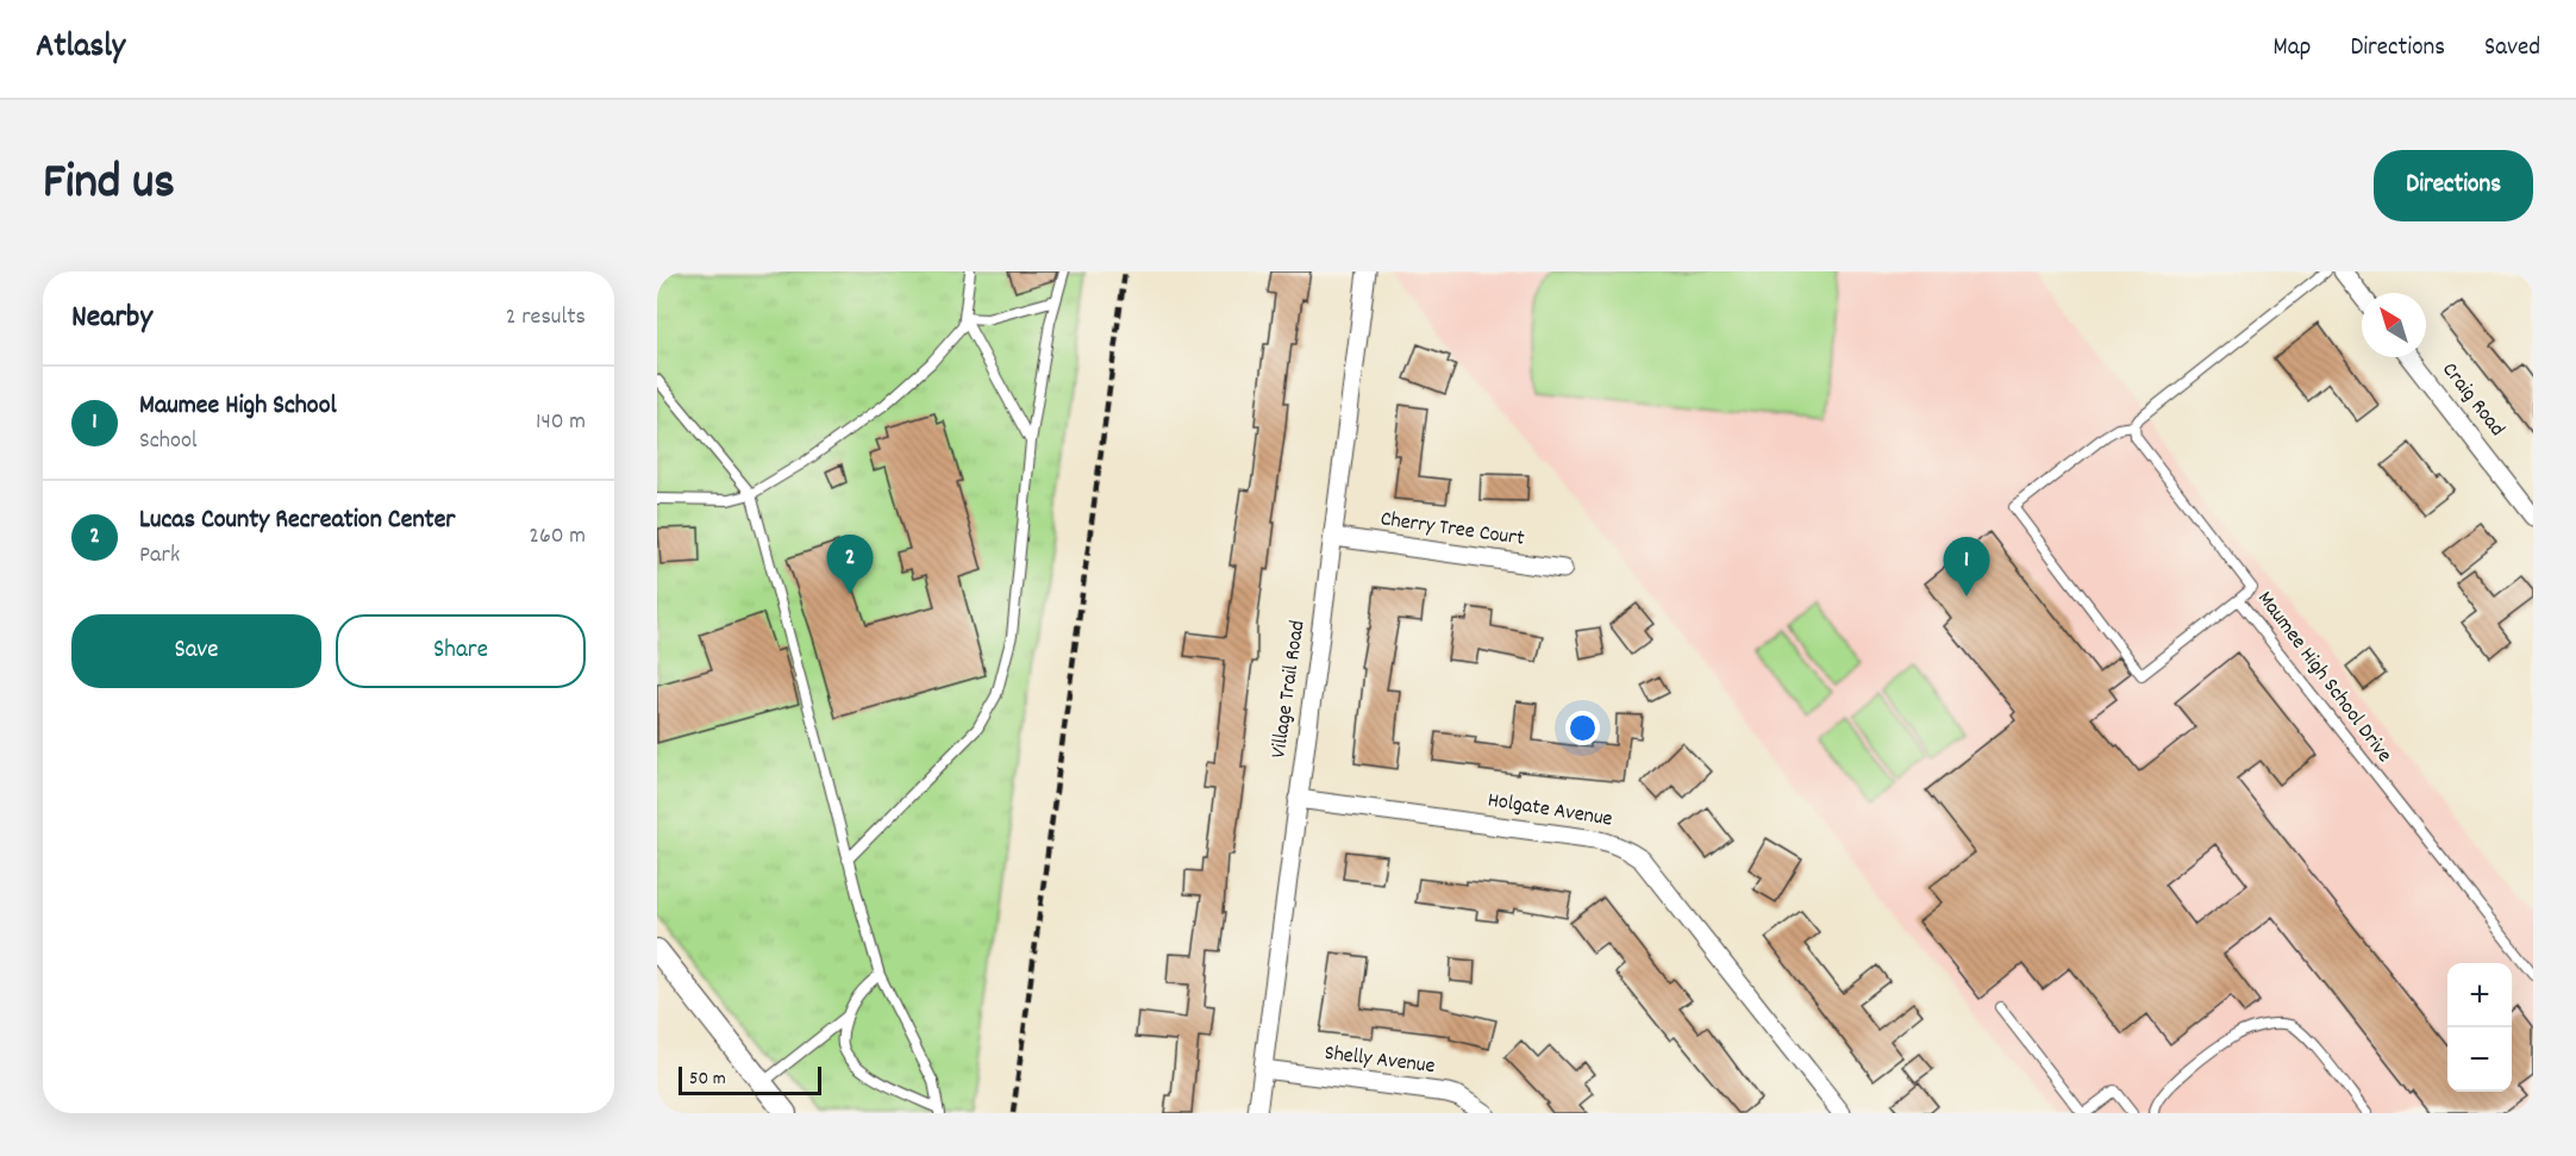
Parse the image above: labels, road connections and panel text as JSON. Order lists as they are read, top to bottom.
{
  "streets": {
    "street": [
      "Craig Road",
      "Cherry Tree Court",
      "Village Trail Road",
      "Holgate Avenue",
      "Shelly Avenue"
    ],
    "lane": ["Maumee High School Drive"]
  },
  "crossings": [
    ["Cherry Tree Court", "Village Trail Road"],
    ["Village Trail Road", "Holgate Avenue"],
    ["Village Trail Road", "Shelly Avenue"]
  ],
  "scale_bar": "50 m",
  "north": "top left",
  "page": {
    "header": "Atlasly",
    "nav": ["Map", "Directions", "Saved"],
    "title": "Find us",
    "buttons": [
      "Directions",
      ["Save", "Share"]
    ],
    "heading": ["Nearby", "2 results"],
    "list": [
      {
        "mark": "1",
        "name": "Maumee High School",
        "note": "School",
        "value": "140 m"
      },
      {
        "mark": "2",
        "name": "Lucas County Recreation Center",
        "note": "Park",
        "value": "260 m"
      }
    ],
    "pins": ["2", "1"],
    "map_buttons": ["+", "−"],
    "scale": "50 m"
  }
}
